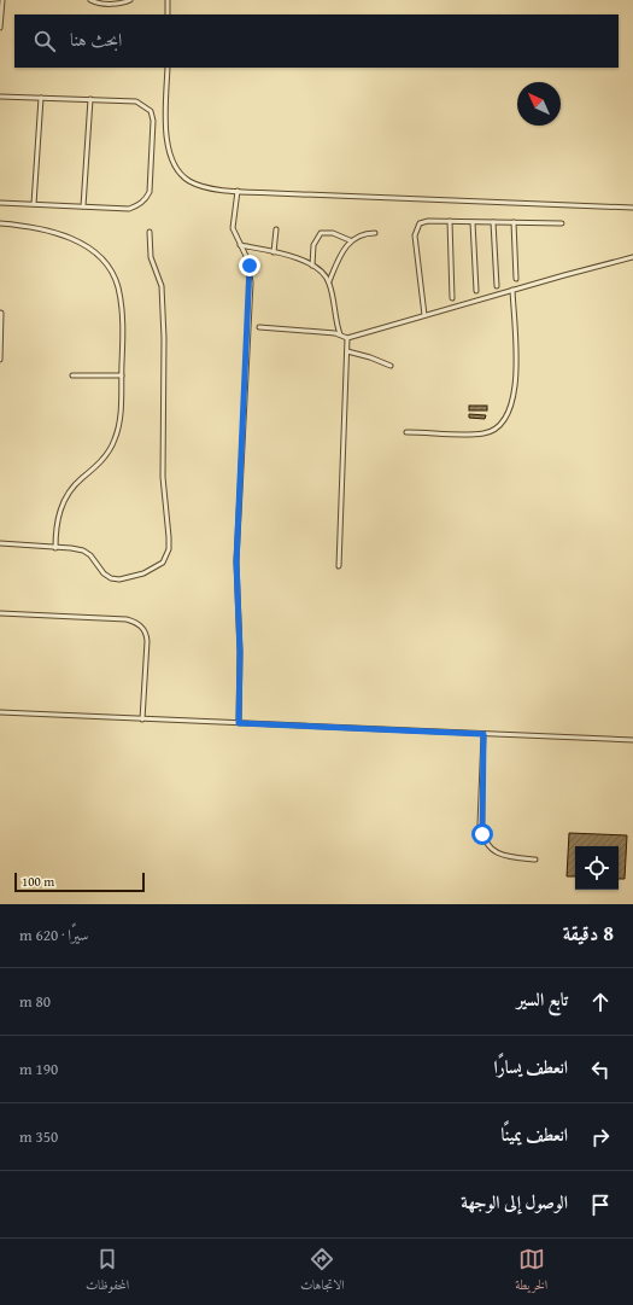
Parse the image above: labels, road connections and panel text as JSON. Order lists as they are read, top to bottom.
{
  "scale_bar": "100 m",
  "north": "top left",
  "page": {
    "search": "ابحث هنا",
    "scale": "100 m",
    "heading": ["8 دقيقة", "سيرًا · 620 m"],
    "list": [
      ["تابع السير", "80 m"],
      ["انعطف يسارًا", "190 m"],
      ["انعطف يمينًا", "350 m"],
      "الوصول إلى الوجهة"
    ],
    "nav": ["الخريطة", "الاتجاهات", "المحفوظات"]
  }
}
